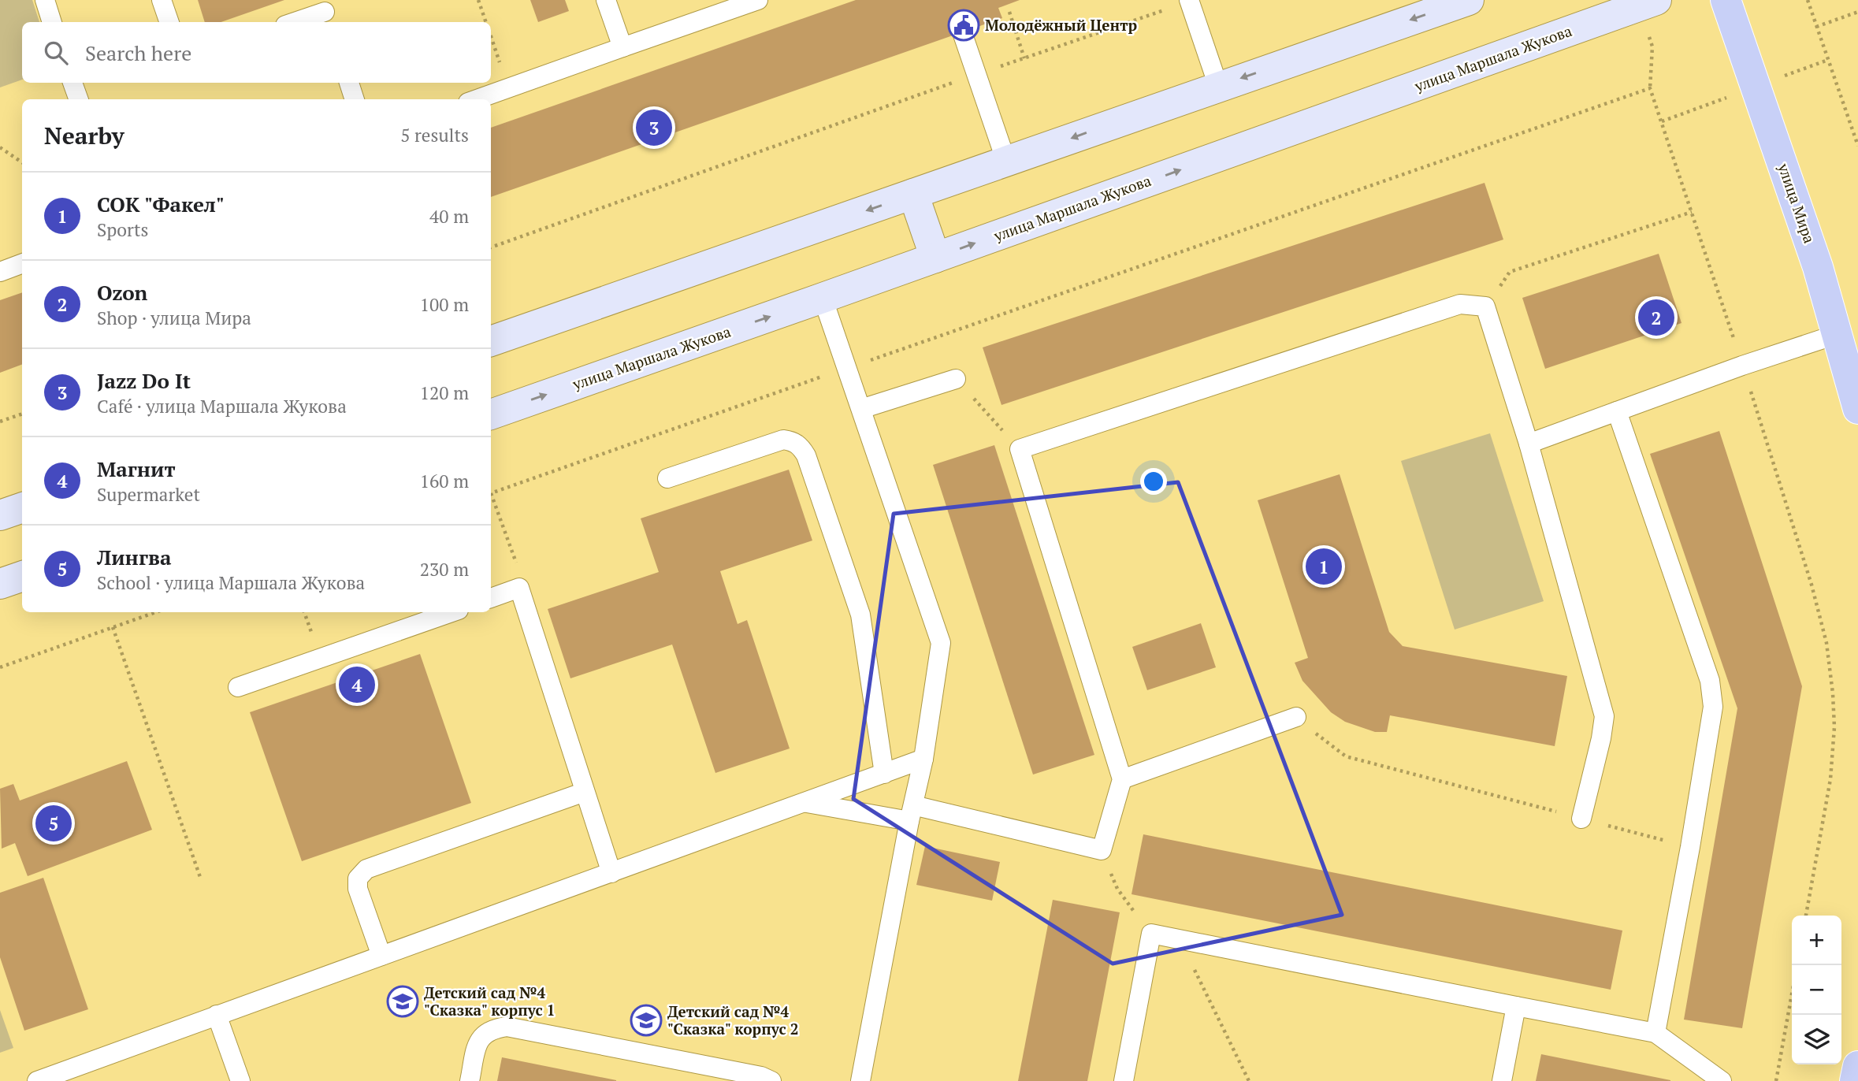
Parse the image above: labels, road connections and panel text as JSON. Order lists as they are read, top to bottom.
{
  "streets": {
    "main road": ["улица Маршала Жукова", "улица Мира"]
  },
  "places": {
    "public building": ["Молодёжный Центр"],
    "school or university": ["Детский сад №4 \"Сказка\" корпус 1", "Детский сад №4 \"Сказка\" корпус 2"]
  },
  "page": {
    "search": "Search here",
    "heading": ["Nearby", "5 results"],
    "pins": [
      "3",
      "2",
      "1",
      "4",
      "5"
    ],
    "list": [
      {
        "mark": "1",
        "name": "СОК \"Факел\"",
        "note": "Sports",
        "value": "40 m"
      },
      {
        "mark": "2",
        "name": "Ozon",
        "note": "Shop · улица Мира",
        "value": "100 m"
      },
      {
        "mark": "3",
        "name": "Jazz Do It",
        "note": "Café · улица Маршала Жукова",
        "value": "120 m"
      },
      {
        "mark": "4",
        "name": "Магнит",
        "note": "Supermarket",
        "value": "160 m"
      },
      {
        "mark": "5",
        "name": "Лингва",
        "note": "School · улица Маршала Жукова",
        "value": "230 m"
      }
    ],
    "map_buttons": ["+", "−"]
  }
}
